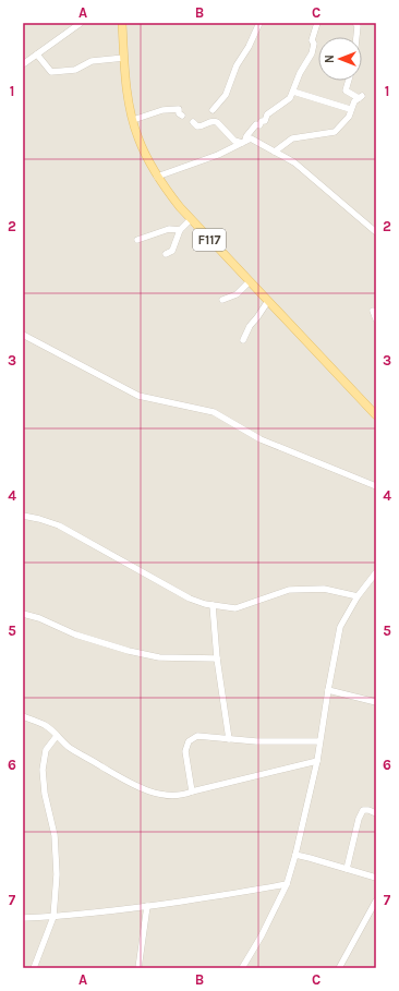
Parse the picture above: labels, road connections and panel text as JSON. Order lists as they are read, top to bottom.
{
  "streets": {
    "main road": ["F117"]
  },
  "north": "left",
  "grid": {
    "columns": ["A", "B", "C"],
    "rows": [
      "1",
      "2",
      "3",
      "4",
      "5",
      "6",
      "7"
    ]
  }
}
